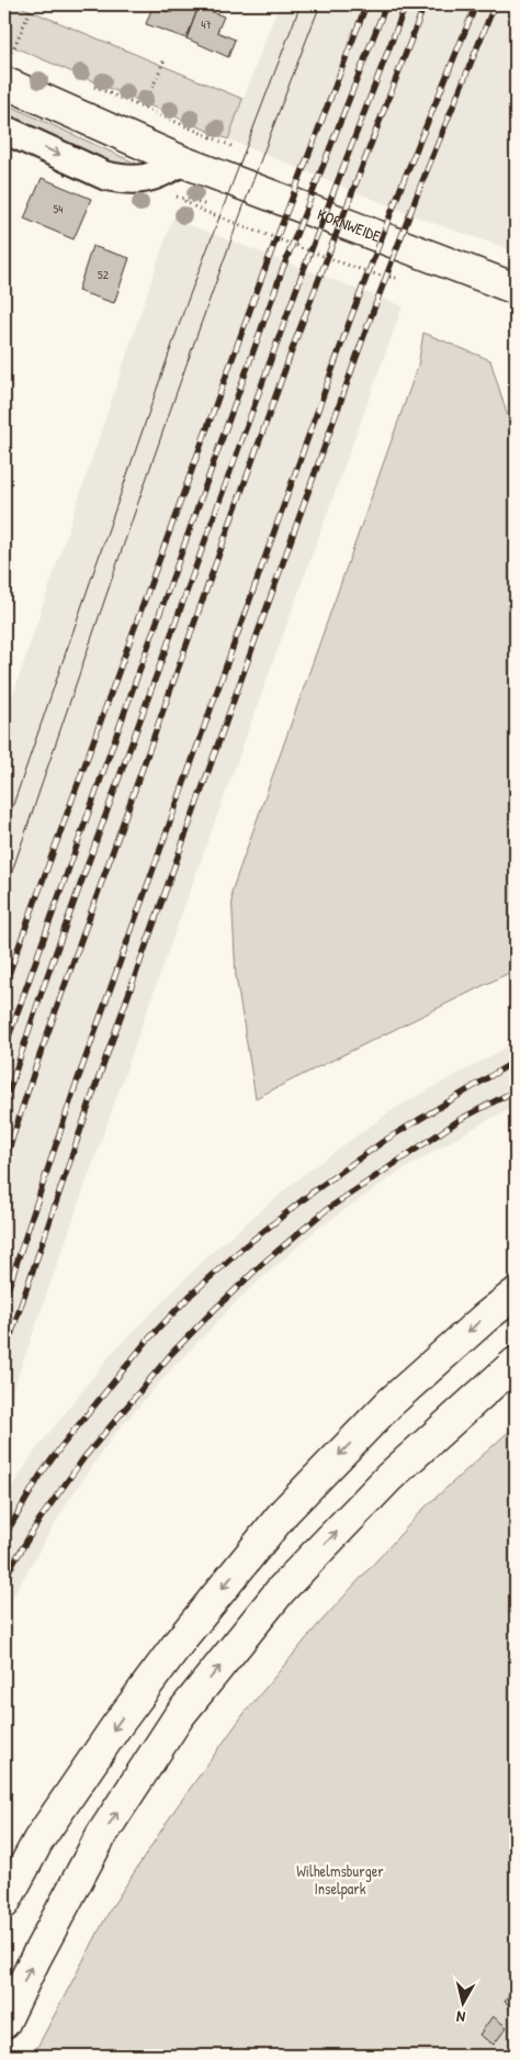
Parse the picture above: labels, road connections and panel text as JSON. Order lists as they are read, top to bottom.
{
  "streets": {
    "main road": ["KORNWEIDE"]
  },
  "parks": ["Wilhelmsburger Inselpark"],
  "house_numbers": ["47", "54", "52"],
  "north": "bottom"
}
